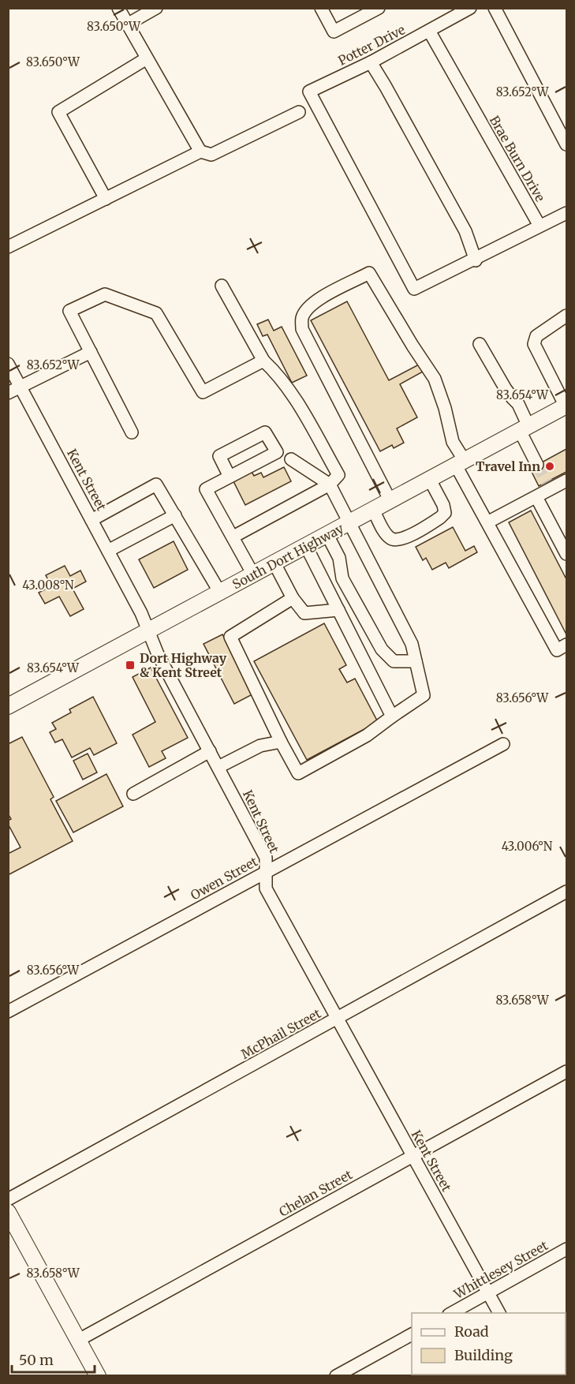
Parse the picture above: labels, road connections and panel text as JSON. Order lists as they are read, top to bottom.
{
  "streets": {
    "main road": ["South Dort Highway"],
    "street": [
      "Potter Drive",
      "Brae Burn Drive",
      "Kent Street",
      "Owen Street",
      "McPhail Street",
      "Chelan Street",
      "Whittlesey Street"
    ]
  },
  "crossings": [
    ["Potter Drive", "Brae Burn Drive"],
    ["Kent Street", "South Dort Highway"],
    ["Kent Street", "Owen Street"],
    ["Kent Street", "McPhail Street"],
    ["Kent Street", "Chelan Street"],
    ["Kent Street", "Whittlesey Street"]
  ],
  "places": {
    "other": ["Travel Inn"],
    "transit": ["Dort Highway & Kent Street"]
  },
  "legend": ["Road", "Building"],
  "scale_bar": "50 m",
  "coordinates": [
    "83.650°W",
    "83.652°W",
    "83.654°W",
    "43.008°N",
    "83.656°W",
    "43.006°N",
    "83.658°W"
  ]
}
